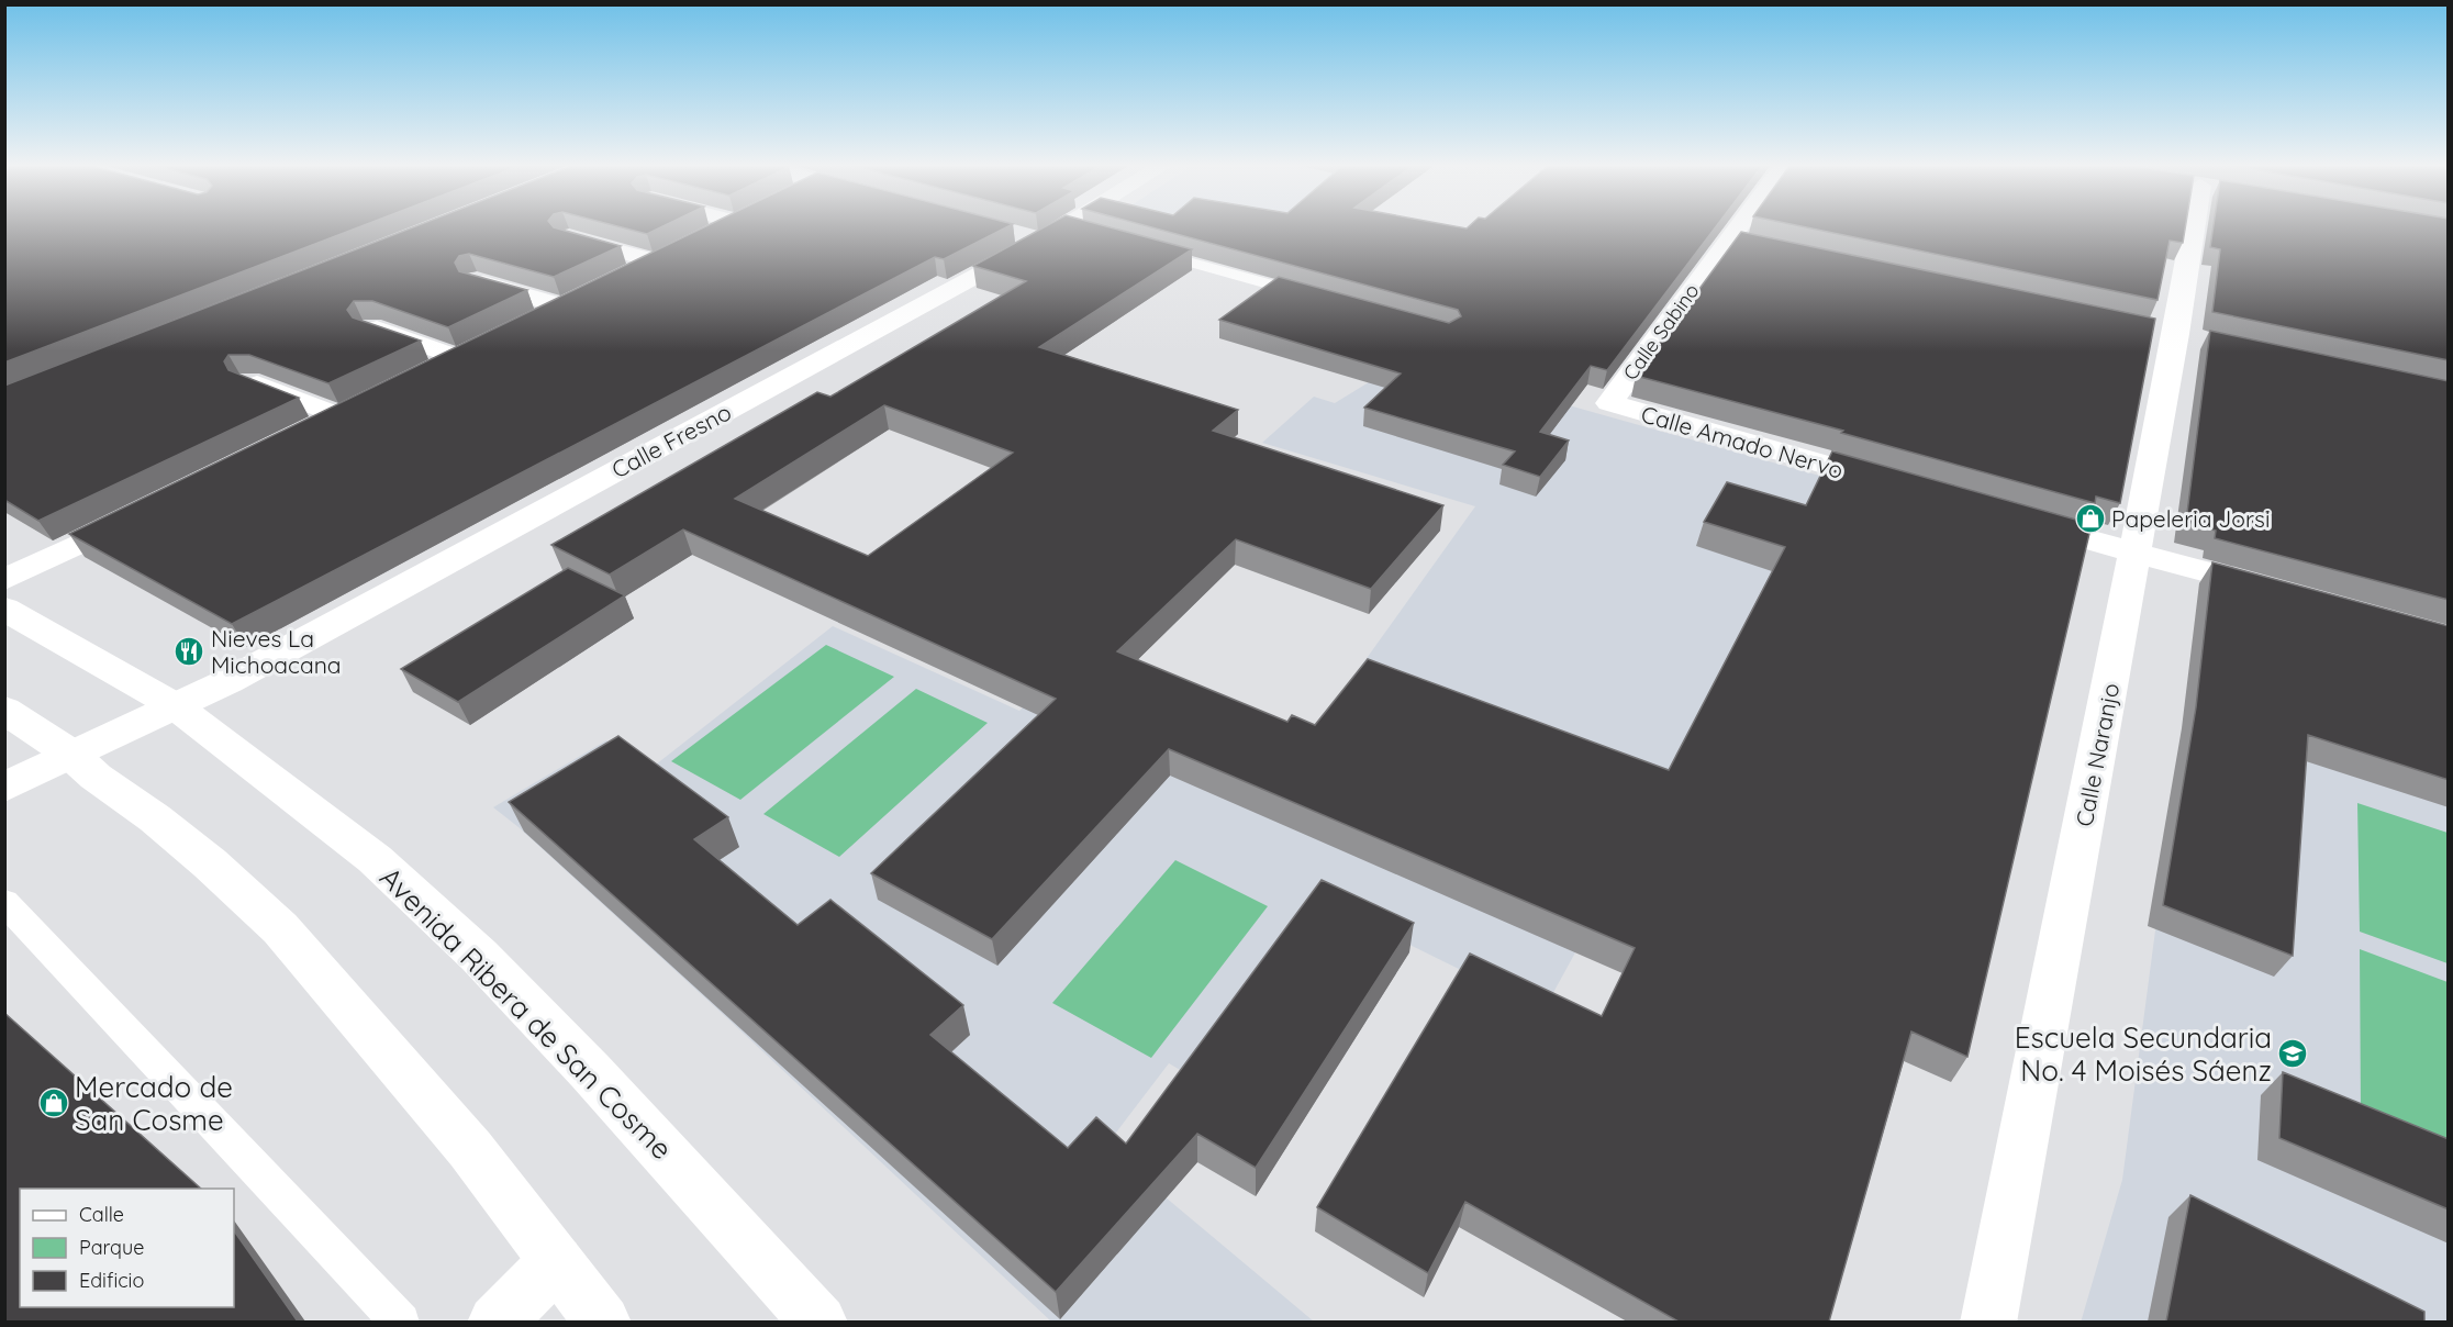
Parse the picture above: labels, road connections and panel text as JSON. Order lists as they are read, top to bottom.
{
  "streets": {
    "street": [
      "Calle Sabino",
      "Calle Fresno",
      "Calle Amado Nervo",
      "Calle Naranjo",
      "Avenida Ribera de San Cosme"
    ]
  },
  "crossings": [
    ["Calle Sabino", "Calle Amado Nervo"],
    ["Calle Fresno", "Avenida Ribera de San Cosme"]
  ],
  "places": {
    "shop": ["Papeleria Jorsi", "Mercado de San Cosme"],
    "restaurant": ["Nieves La Michoacana"],
    "school or university": ["Escuela Secundaria No. 4 Moisés Sáenz"]
  },
  "legend": ["Calle", "Parque", "Edificio"]
}
